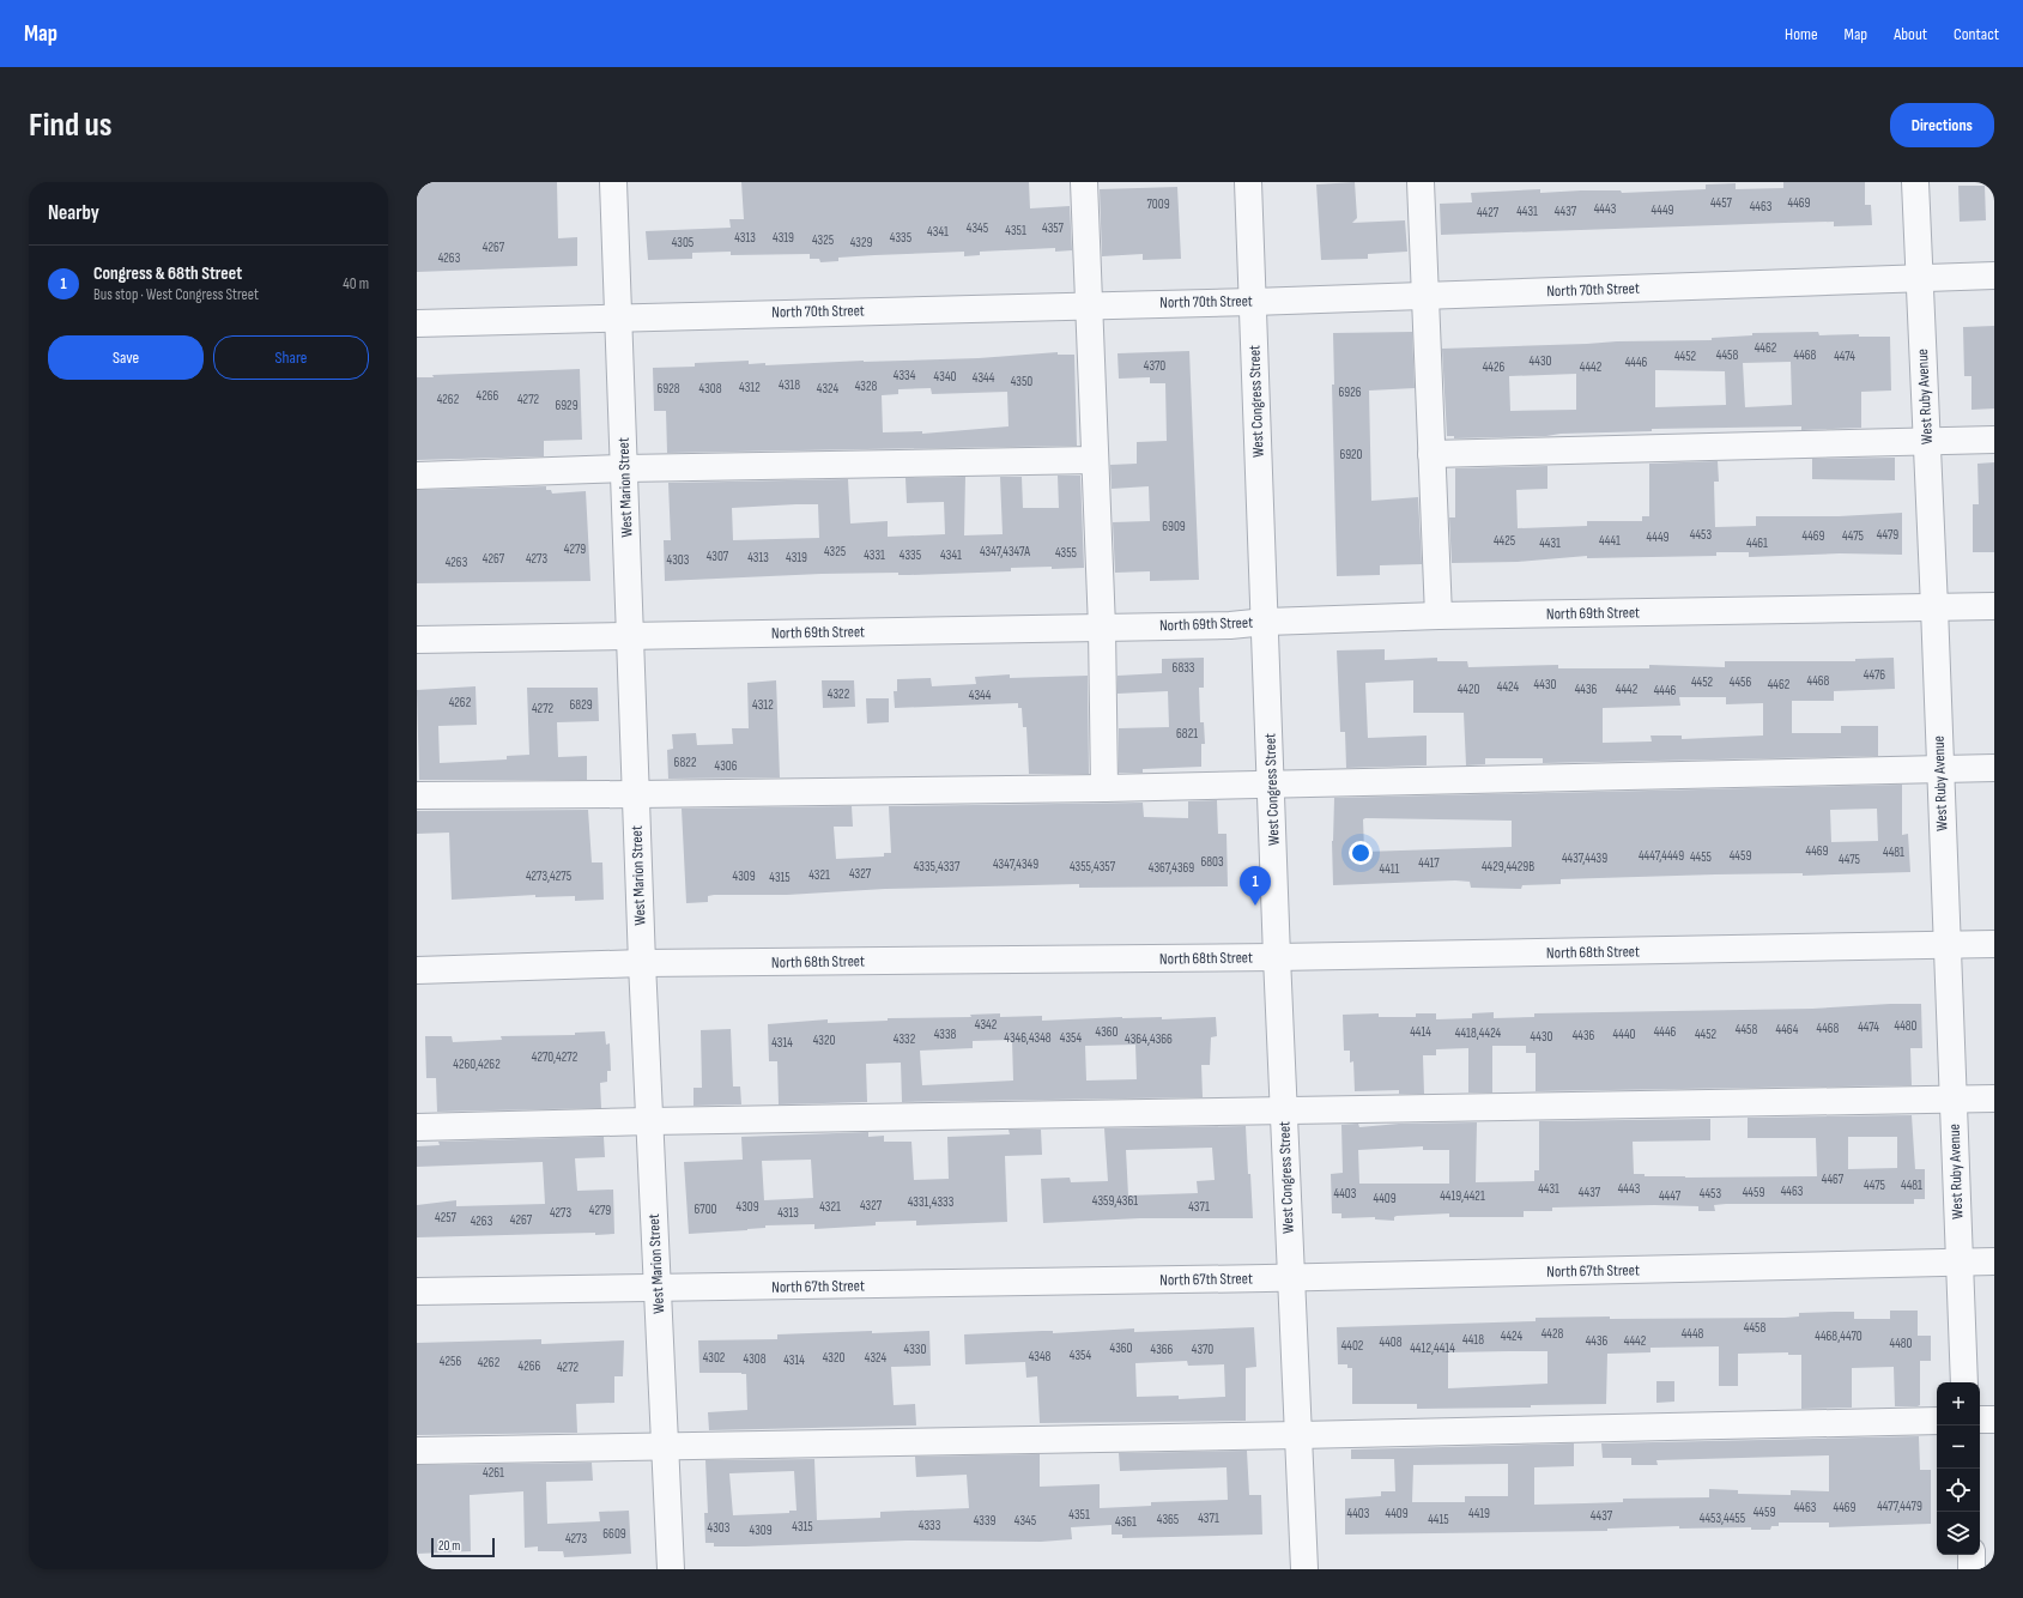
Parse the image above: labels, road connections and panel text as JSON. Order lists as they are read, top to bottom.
{
  "streets": {
    "street": [
      "North 70th Street",
      "West Ruby Avenue",
      "West Congress Street",
      "West Marion Street",
      "North 69th Street",
      "North 68th Street",
      "North 67th Street"
    ]
  },
  "crossings": [
    ["North 70th Street", "West Ruby Avenue"],
    ["North 70th Street", "West Congress Street"],
    ["North 70th Street", "West Marion Street"],
    ["West Ruby Avenue", "North 69th Street"],
    ["West Ruby Avenue", "North 68th Street"],
    ["West Ruby Avenue", "North 67th Street"],
    ["West Congress Street", "North 69th Street"],
    ["West Congress Street", "North 68th Street"],
    ["West Congress Street", "North 67th Street"],
    ["West Marion Street", "North 69th Street"],
    ["West Marion Street", "North 68th Street"],
    ["West Marion Street", "North 67th Street"]
  ],
  "house_numbers": [
    "4457",
    "4469",
    "7009",
    "4463",
    "4443",
    "4449",
    "4431",
    "4437",
    "4427",
    "4345",
    "4357",
    "4351",
    "4341",
    "4313",
    "4319",
    "4335",
    "4325",
    "4305",
    "4329",
    "4267",
    "4263",
    "4462",
    "4458",
    "4468",
    "4452",
    "4474",
    "4430",
    "4446",
    "4370",
    "4426",
    "4442",
    "4334",
    "4340",
    "4344",
    "4350",
    "4318",
    "4328",
    "4312",
    "6928",
    "4308",
    "4324",
    "6926",
    "4266",
    "4262",
    "4272",
    "6929",
    "6920",
    "6909",
    "4453",
    "4479",
    "4469",
    "4475",
    "4449",
    "4425",
    "4441",
    "4431",
    "4461",
    "4279",
    "4325",
    "4347,4347A",
    "4355",
    "4331",
    "4335",
    "4341",
    "4307",
    "4313",
    "4319",
    "4267",
    "4273",
    "4303",
    "4263",
    "6833",
    "4476",
    "4468",
    "4452",
    "4456",
    "4430",
    "4462",
    "4424",
    "4420",
    "4436",
    "4442",
    "4446",
    "4322",
    "4344",
    "4262",
    "6829",
    "4312",
    "4272",
    "6821",
    "6822",
    "4306",
    "4469",
    "4481",
    "4447,4449",
    "4459",
    "4455",
    "4437,4439",
    "4475",
    "6803",
    "4417",
    "4347,4349",
    "4335,4337",
    "4355,4357",
    "4429,4429B",
    "4367,4369",
    "4411",
    "4327",
    "4321",
    "4273,4275",
    "4309",
    "4315",
    "4342",
    "4480",
    "4474",
    "4468",
    "4458",
    "4464",
    "4360",
    "4414",
    "4446",
    "4418,4424",
    "4338",
    "4440",
    "4452",
    "4436",
    "4430",
    "4346,4348",
    "4354",
    "4332",
    "4364,4366",
    "4320",
    "4314",
    "4270,4272",
    "4260,4262",
    "4467",
    "4475",
    "4481",
    "4431",
    "4443",
    "4463",
    "4437",
    "4459",
    "4403",
    "4453",
    "4419,4421",
    "4447",
    "4409",
    "4359,4361",
    "4331,4333",
    "4327",
    "4309",
    "4321",
    "4371",
    "6700",
    "4279",
    "4273",
    "4313",
    "4257",
    "4267",
    "4263",
    "4458",
    "4428",
    "4448",
    "4424",
    "4468,4470",
    "4418",
    "4436",
    "4442",
    "4408",
    "4480",
    "4402",
    "4360",
    "4412,4414",
    "4330",
    "4366",
    "4370",
    "4354",
    "4348",
    "4302",
    "4320",
    "4324",
    "4308",
    "4314",
    "4256",
    "4262",
    "4266",
    "4272",
    "4261",
    "4477,4479",
    "4463",
    "4469",
    "4459",
    "4403",
    "4409",
    "4419",
    "4351",
    "4437",
    "4371",
    "4453,4455",
    "4365",
    "4415",
    "4339",
    "4345",
    "4361",
    "4333",
    "4315",
    "4303",
    "4309",
    "6609",
    "4273"
  ],
  "scale_bar": "20 m",
  "page": {
    "header": "Map",
    "nav": [
      "Home",
      "Map",
      "About",
      "Contact"
    ],
    "buttons": [
      "Directions",
      ["Save", "Share"]
    ],
    "title": "Find us",
    "heading": "Nearby",
    "list": [
      {
        "mark": "1",
        "name": "Congress & 68th Street",
        "note": "Bus stop · West Congress Street",
        "value": "40 m"
      }
    ],
    "pins": "1",
    "map_buttons": ["+", "−"],
    "scale": "20 m"
  }
}
